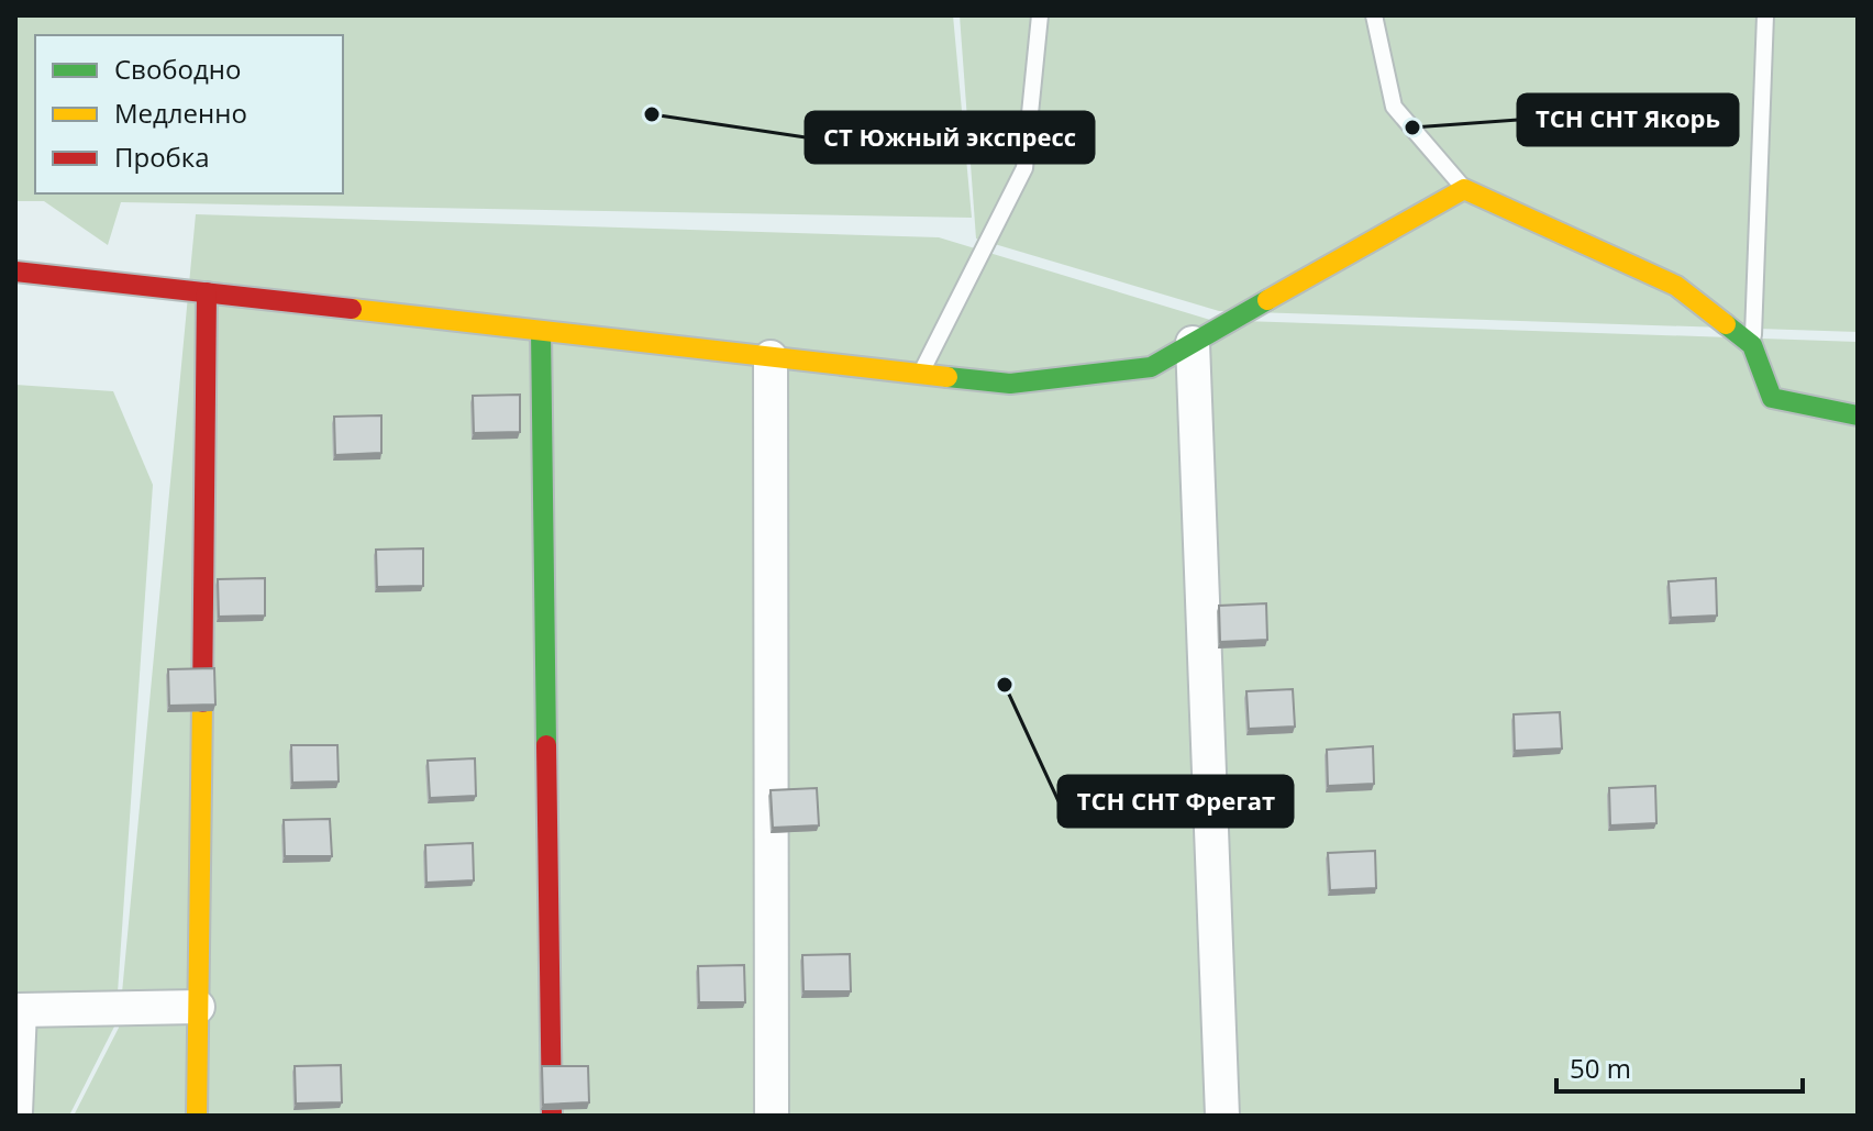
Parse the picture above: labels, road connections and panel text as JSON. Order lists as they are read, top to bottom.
{
  "places": ["СТ Южный экспресс", "ТСН СНТ Якорь", "ТСН СНТ Фрегат"],
  "legend": ["Свободно", "Медленно", "Пробка"],
  "scale_bar": "50 m"
}
